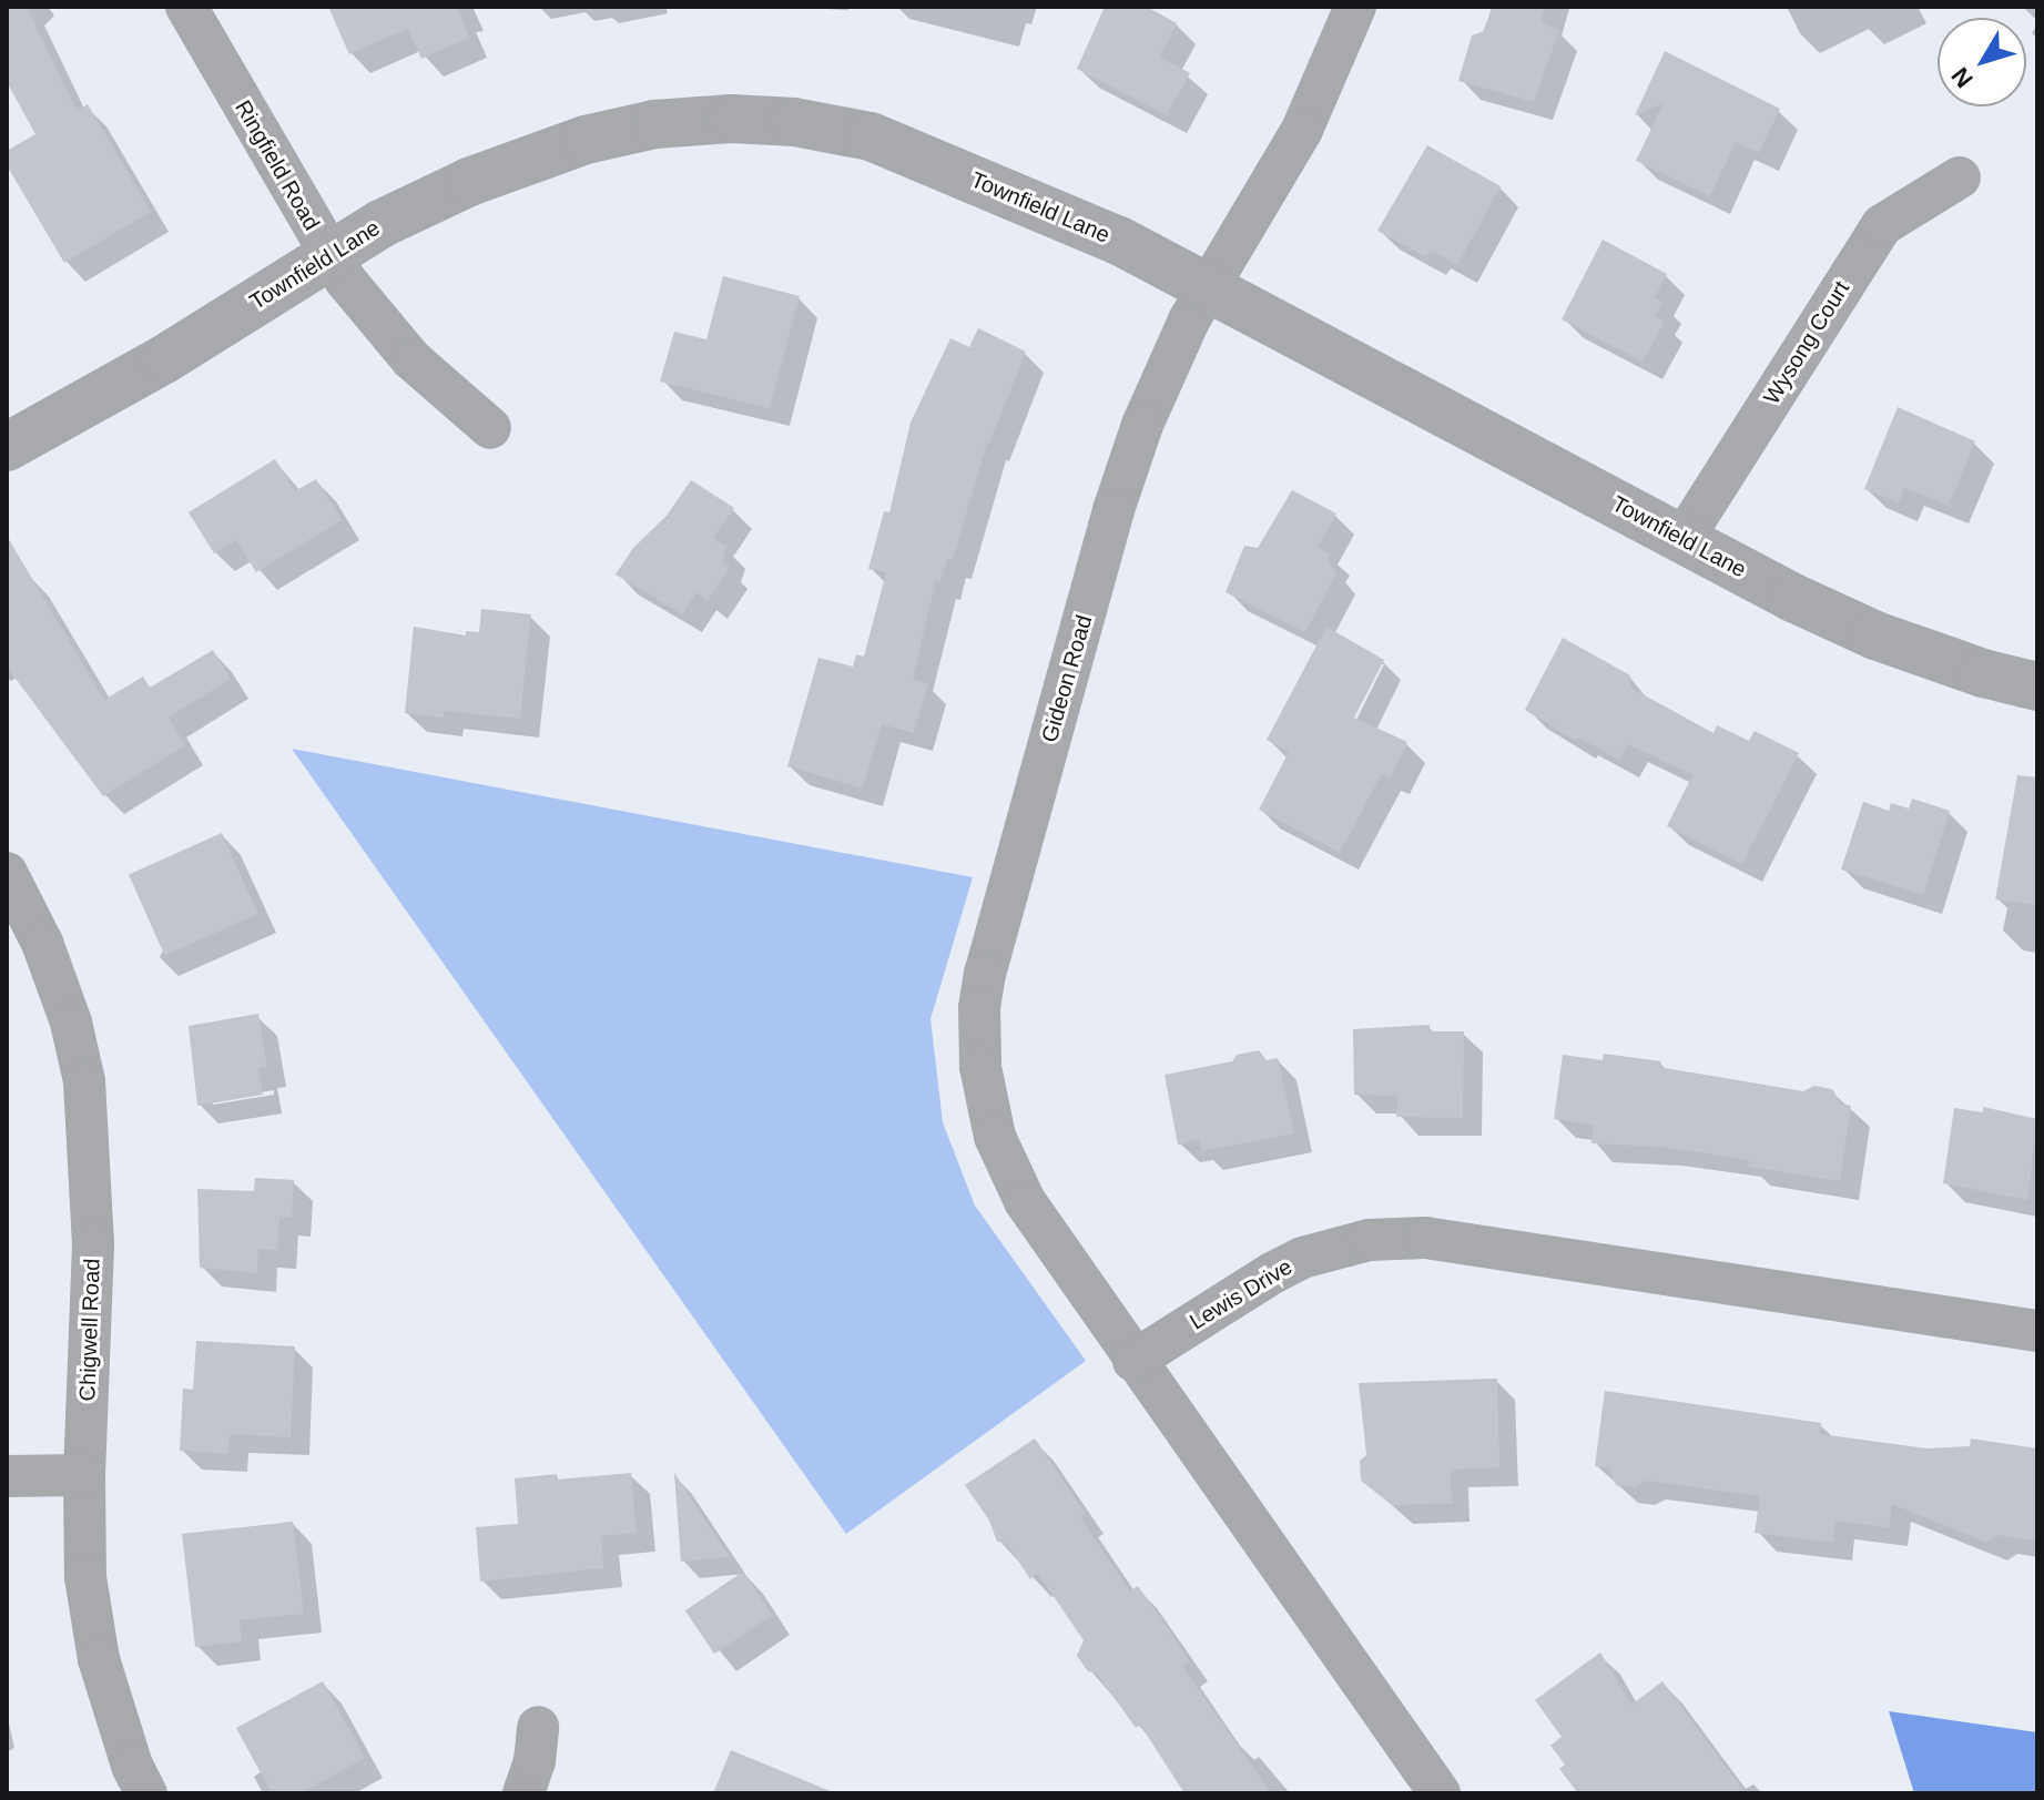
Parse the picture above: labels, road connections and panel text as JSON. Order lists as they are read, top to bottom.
{
  "streets": {
    "street": [
      "Ringfield Road",
      "Townfield Lane",
      "Wysong Court",
      "Gideon Road",
      "Lewis Drive",
      "Chigwell Road"
    ]
  },
  "crossings": [
    ["Ringfield Road", "Townfield Lane"],
    ["Townfield Lane", "Wysong Court"],
    ["Townfield Lane", "Gideon Road"],
    ["Gideon Road", "Lewis Drive"]
  ],
  "north": "bottom left"
}
